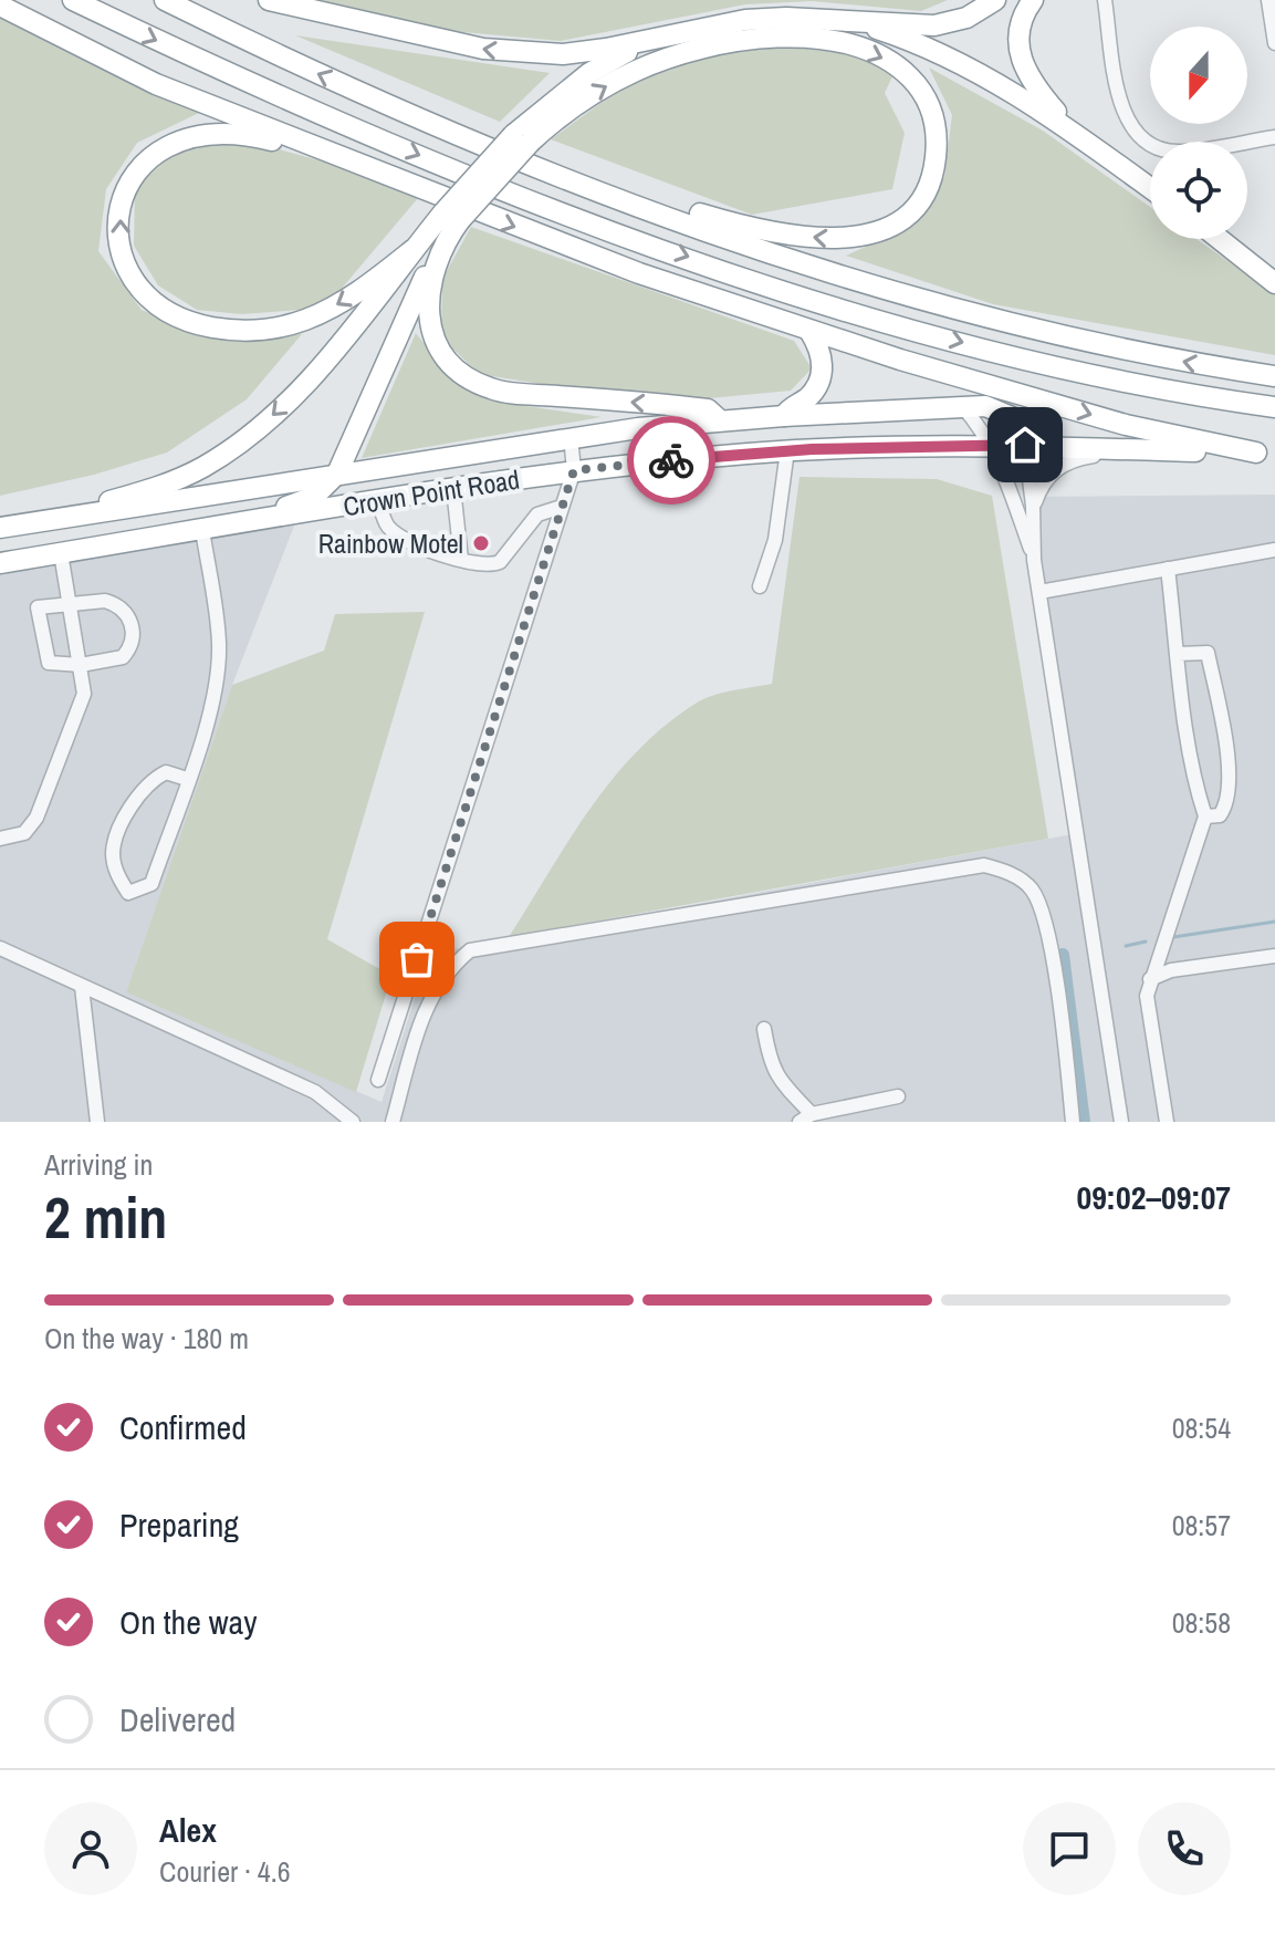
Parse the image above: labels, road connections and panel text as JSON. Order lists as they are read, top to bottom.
{
  "streets": {
    "highway": ["Crown Point Road"]
  },
  "places": ["Rainbow Motel"],
  "north": "bottom",
  "page": {
    "heading": ["2 min", "Arriving in", "09:02–09:07"],
    "panel": ["Alex", "Courier · 4.6"],
    "bar": "On the way · 180 m",
    "list": [
      ["Confirmed", "08:54"],
      ["Preparing", "08:57"],
      ["On the way", "08:58"],
      "Delivered"
    ]
  }
}
